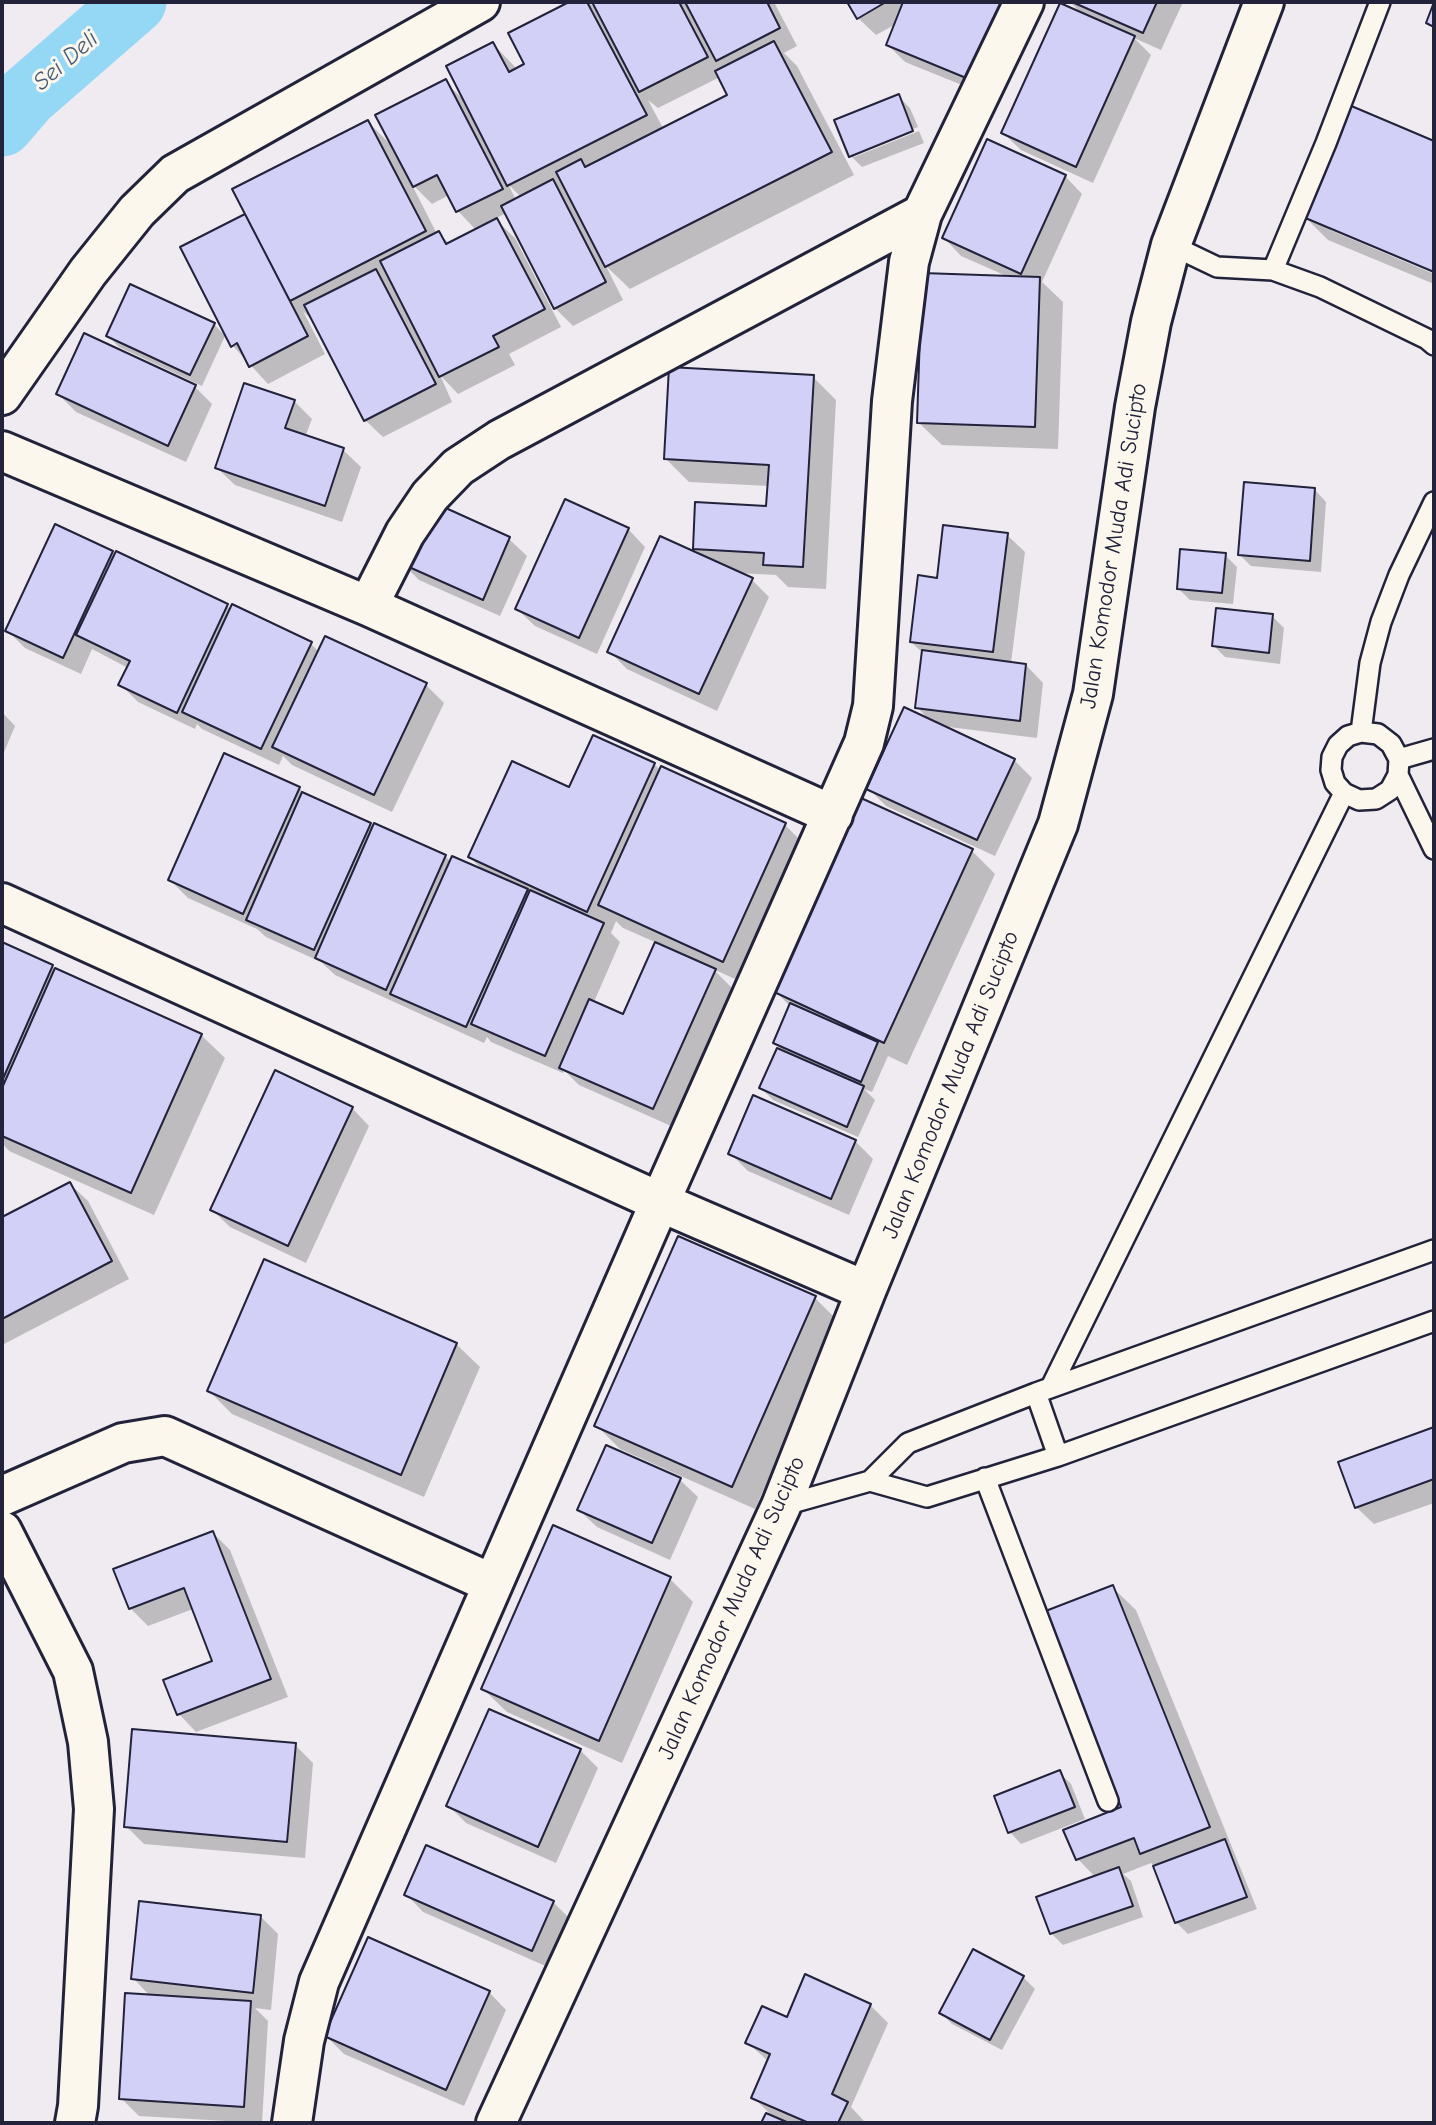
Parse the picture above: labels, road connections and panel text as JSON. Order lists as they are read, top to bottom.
{
  "streets": {
    "street": ["Jalan Komodor Muda Adi Sucipto"]
  },
  "water": ["Sei Deli"]
}
